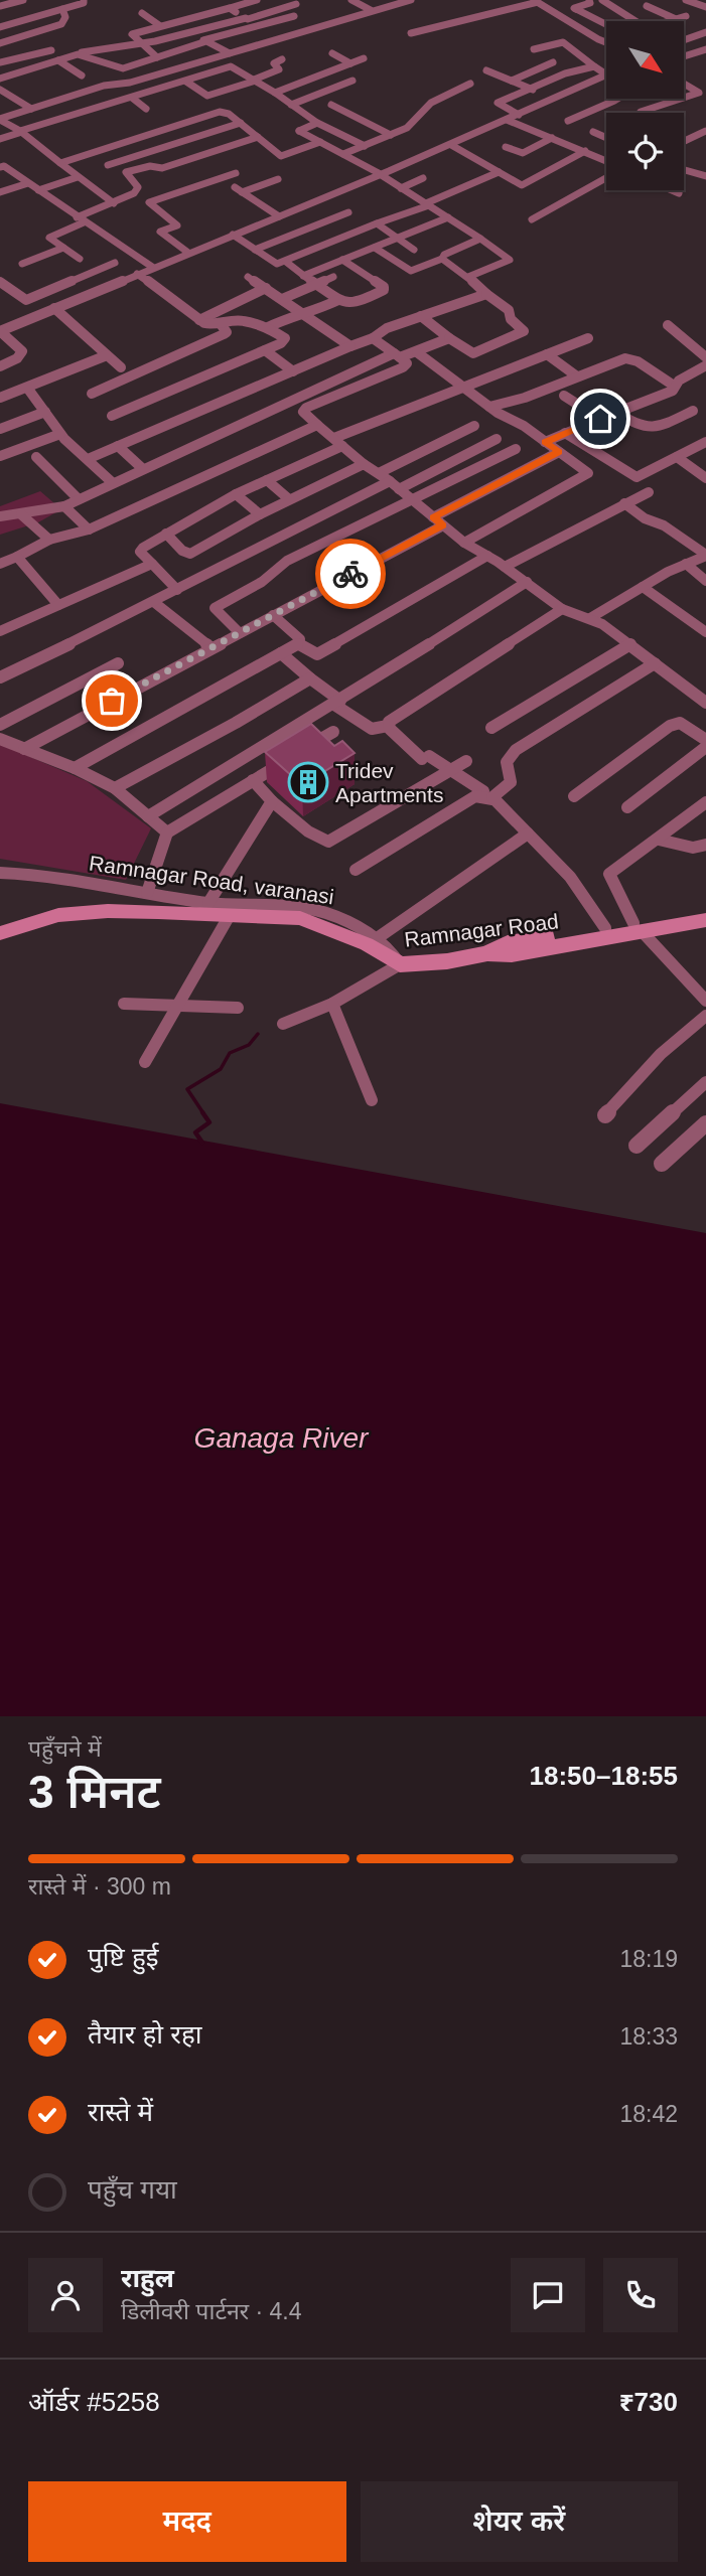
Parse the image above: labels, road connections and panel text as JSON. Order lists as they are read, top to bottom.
{
  "streets": {
    "main road": ["Ramnagar Road"],
    "street": ["Ramnagar Road, varanasi"]
  },
  "crossings": [
    ["Ramnagar Road, varanasi", "Ramnagar Road"]
  ],
  "water": ["Ganaga River"],
  "places": {
    "building": ["Tridev Apartments"]
  },
  "north": "bottom right",
  "page": {
    "heading": ["3 मिनट", "पहुँचने में", "18:50–18:55"],
    "panel": [
      "राहुल",
      "डिलीवरी पार्टनर · 4.4",
      "ऑर्डर #5258",
      "₹730"
    ],
    "bar": "रास्ते में · 300 m",
    "list": [
      ["पुष्टि हुई", "18:19"],
      ["तैयार हो रहा", "18:33"],
      ["रास्ते में", "18:42"],
      "पहुँच गया"
    ],
    "buttons": ["मदद", "शेयर करें"]
  }
}
